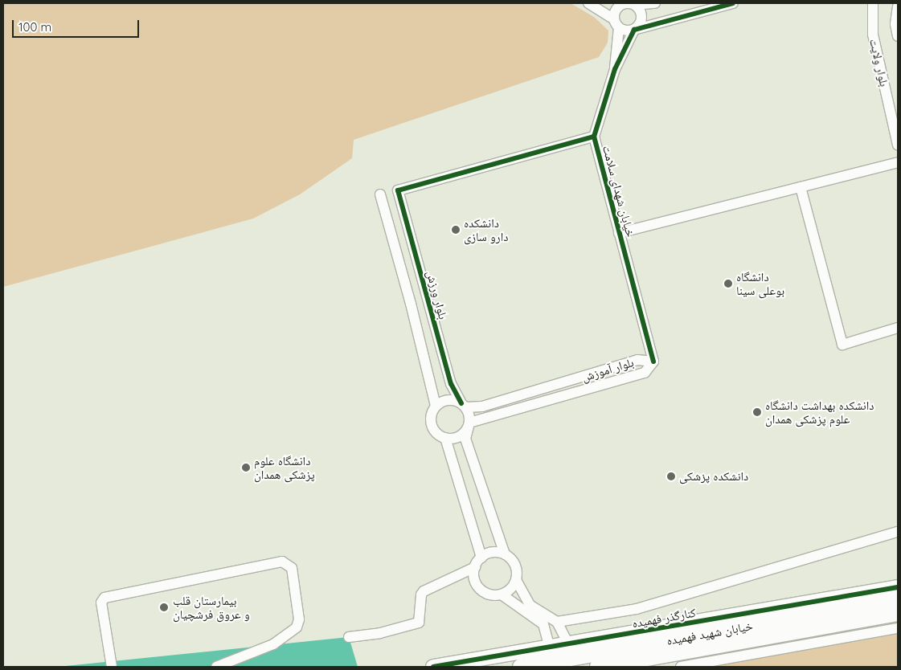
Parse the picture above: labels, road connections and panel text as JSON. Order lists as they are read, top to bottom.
{
  "streets": {
    "main road": ["خیابان شهید فهمیده"],
    "street": [
      "بلوار ولایت",
      "خیابان شهدای سلامت",
      "بلوار ورزش",
      "بلوار آموزش",
      "کنارگذر فهمیده"
    ]
  },
  "crossings": [
    ["خیابان شهدای سلامت", "بلوار ورزش"],
    ["خیابان شهدای سلامت", "بلوار آموزش"],
    ["بلوار ورزش", "بلوار آموزش"],
    ["کنارگذر فهمیده", "خیابان شهید فهمیده"]
  ],
  "places": [
    "دانشکده دارو سازی",
    "دانشگاه بوعلی سینا",
    "دانشکده بهداشت دانشگاه علوم پزشکی همدان",
    "دانشگاه علوم پزشکی همدان",
    "دانشکده پزشکی",
    "بیمارستان قلب و عروق فرشچیان"
  ],
  "scale_bar": "100 m"
}
